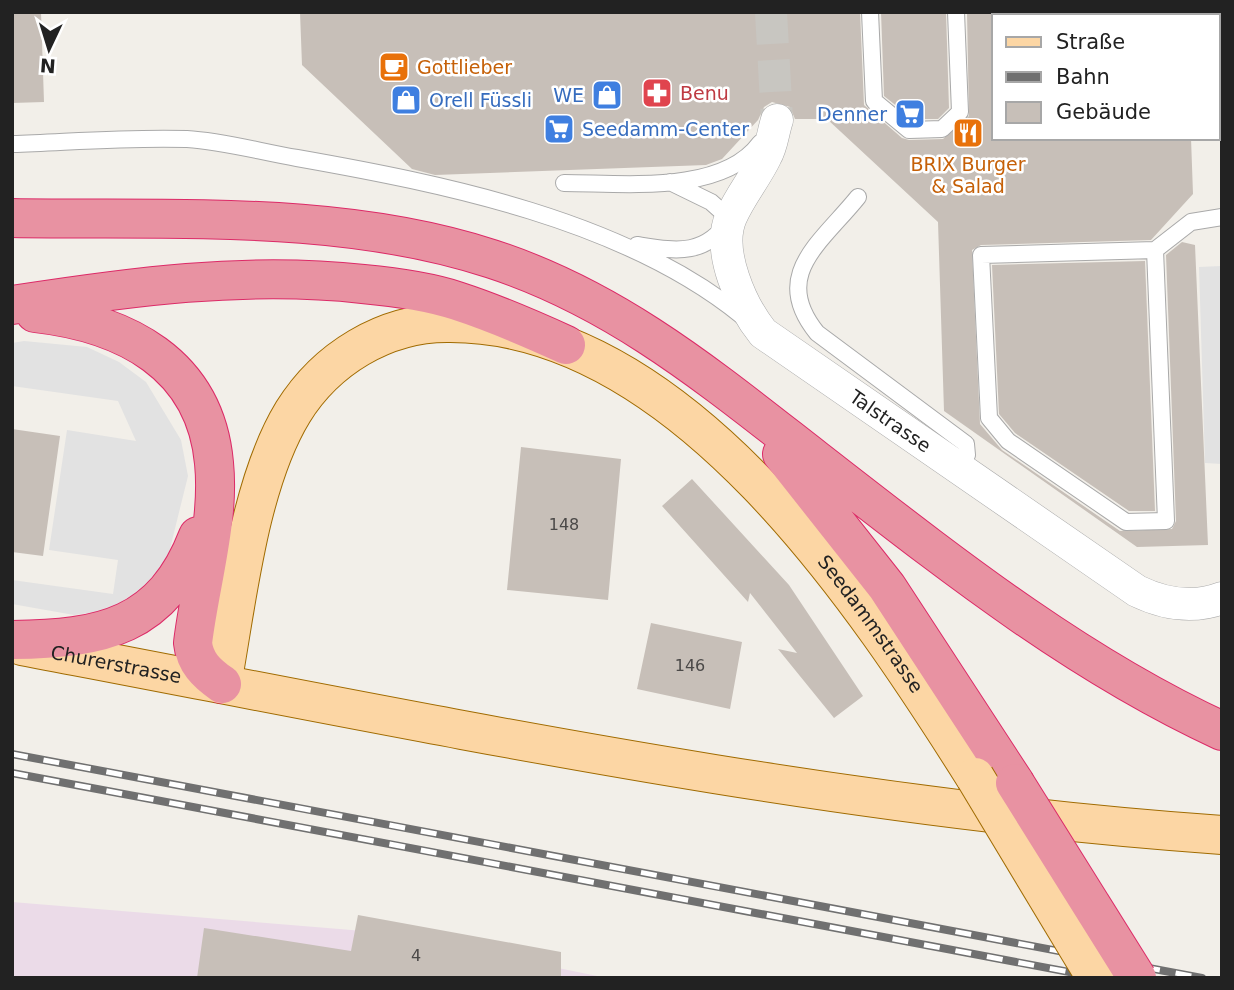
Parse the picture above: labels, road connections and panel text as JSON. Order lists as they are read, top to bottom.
{
  "streets": {
    "main road": ["Seedammstrasse", "Churerstrasse"],
    "street": ["Talstrasse"]
  },
  "crossings": [
    ["Seedammstrasse", "Churerstrasse"]
  ],
  "places": {
    "cafe": ["Gottlieber"],
    "pharmacy": ["Benu"],
    "shop": ["WE", "Orell Füssli"],
    "supermarket": ["Denner", "Seedamm-Center"],
    "restaurant": ["BRIX Burger & Salad"]
  },
  "house_numbers": ["148", "146", "4"],
  "legend": ["Straße", "Bahn", "Gebäude"],
  "north": "bottom"
}
